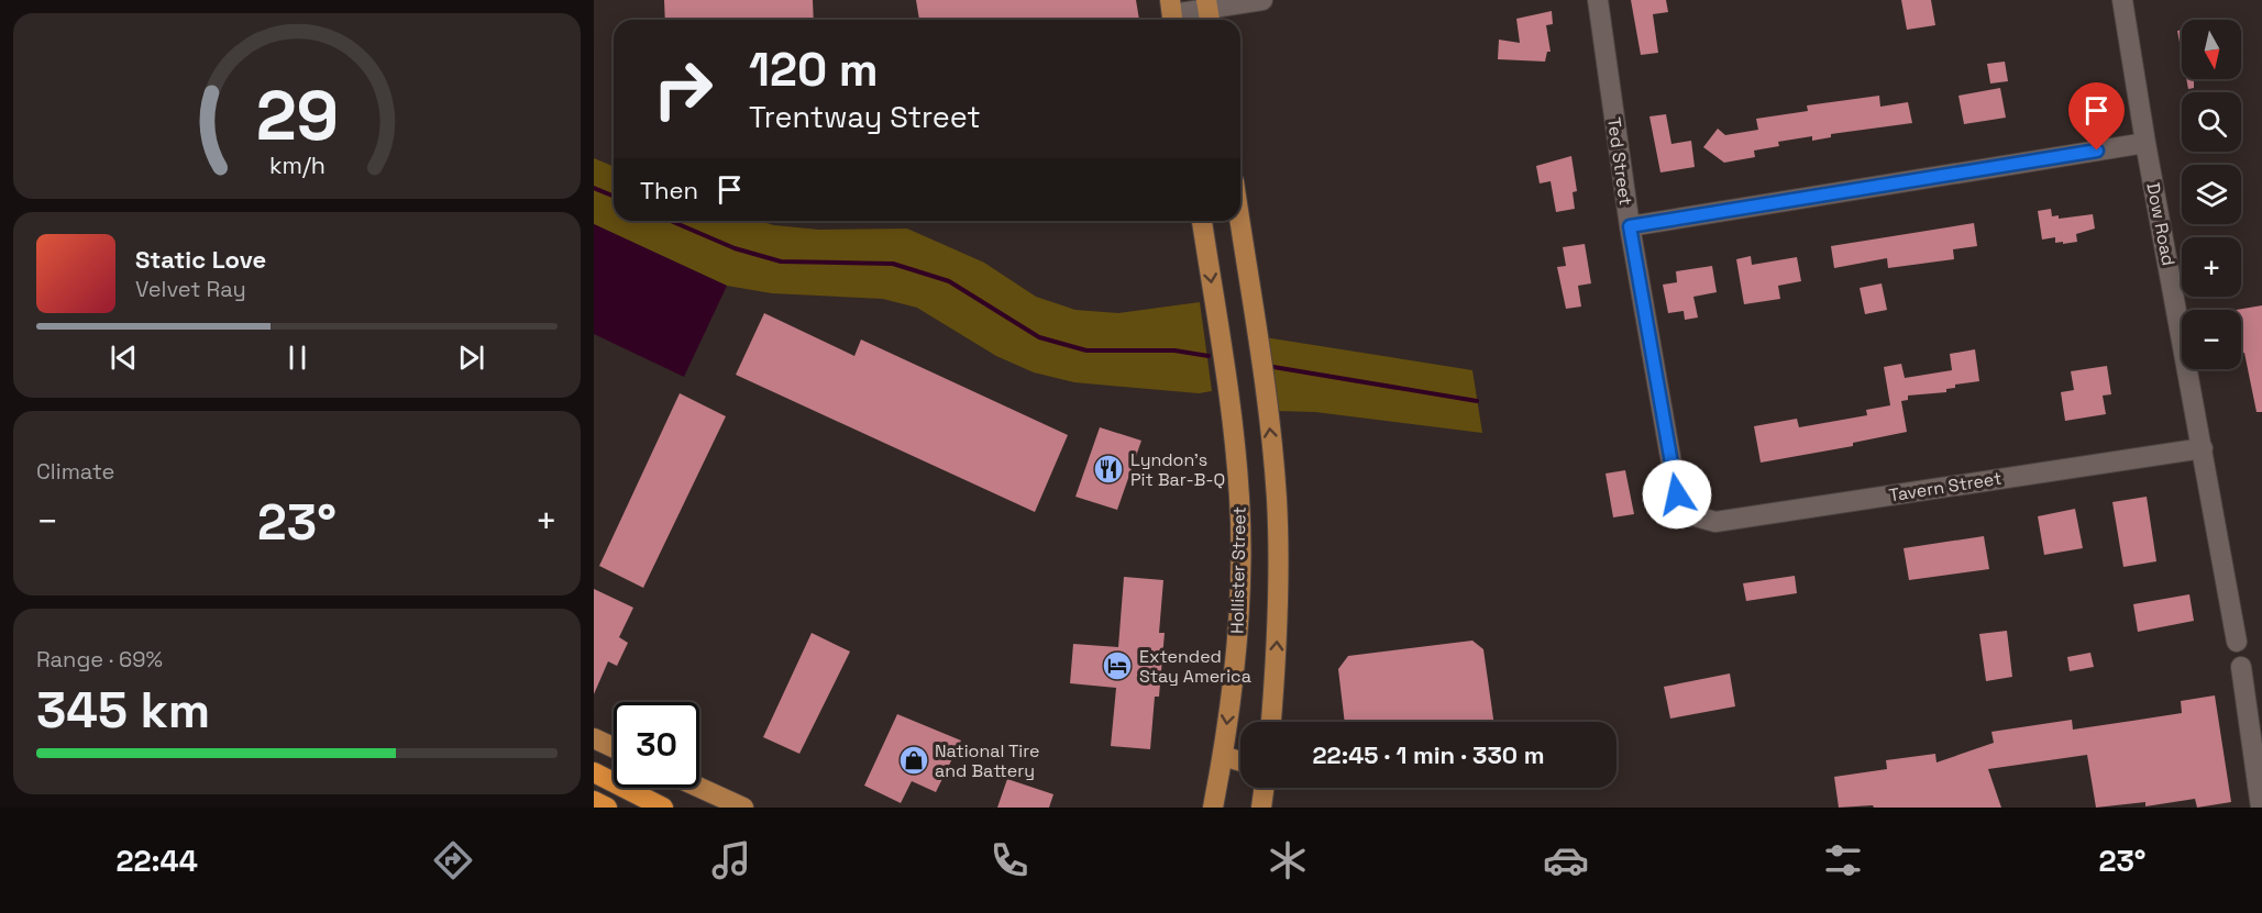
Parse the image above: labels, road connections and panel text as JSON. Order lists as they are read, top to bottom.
{
  "streets": {
    "main road": ["Hollister Street"],
    "street": ["Ted Street", "Dow Road", "Tavern Street"]
  },
  "crossings": [
    ["Ted Street", "Tavern Street"],
    ["Dow Road", "Tavern Street"]
  ],
  "places": {
    "restaurant": ["Lyndon's Pit Bar-B-Q"],
    "hotel": ["Extended Stay America"],
    "shop": ["National Tire and Battery"]
  },
  "north": "bottom",
  "page": {
    "map_buttons": ["+", "−"],
    "turn": ["120 m", "Trentway Street"],
    "then": "Then",
    "song": ["Static Love", "Velvet Ray"],
    "tile": [
      "Climate",
      ["Range · 69%", "345 km"]
    ],
    "heat": ["−", "23°", "+"],
    "limit": "30",
    "trip": "22:45 · 1 min · 330 m",
    "tabs": ["22:44", "23°"],
    "gauge": ["29", "km/h"]
  }
}
